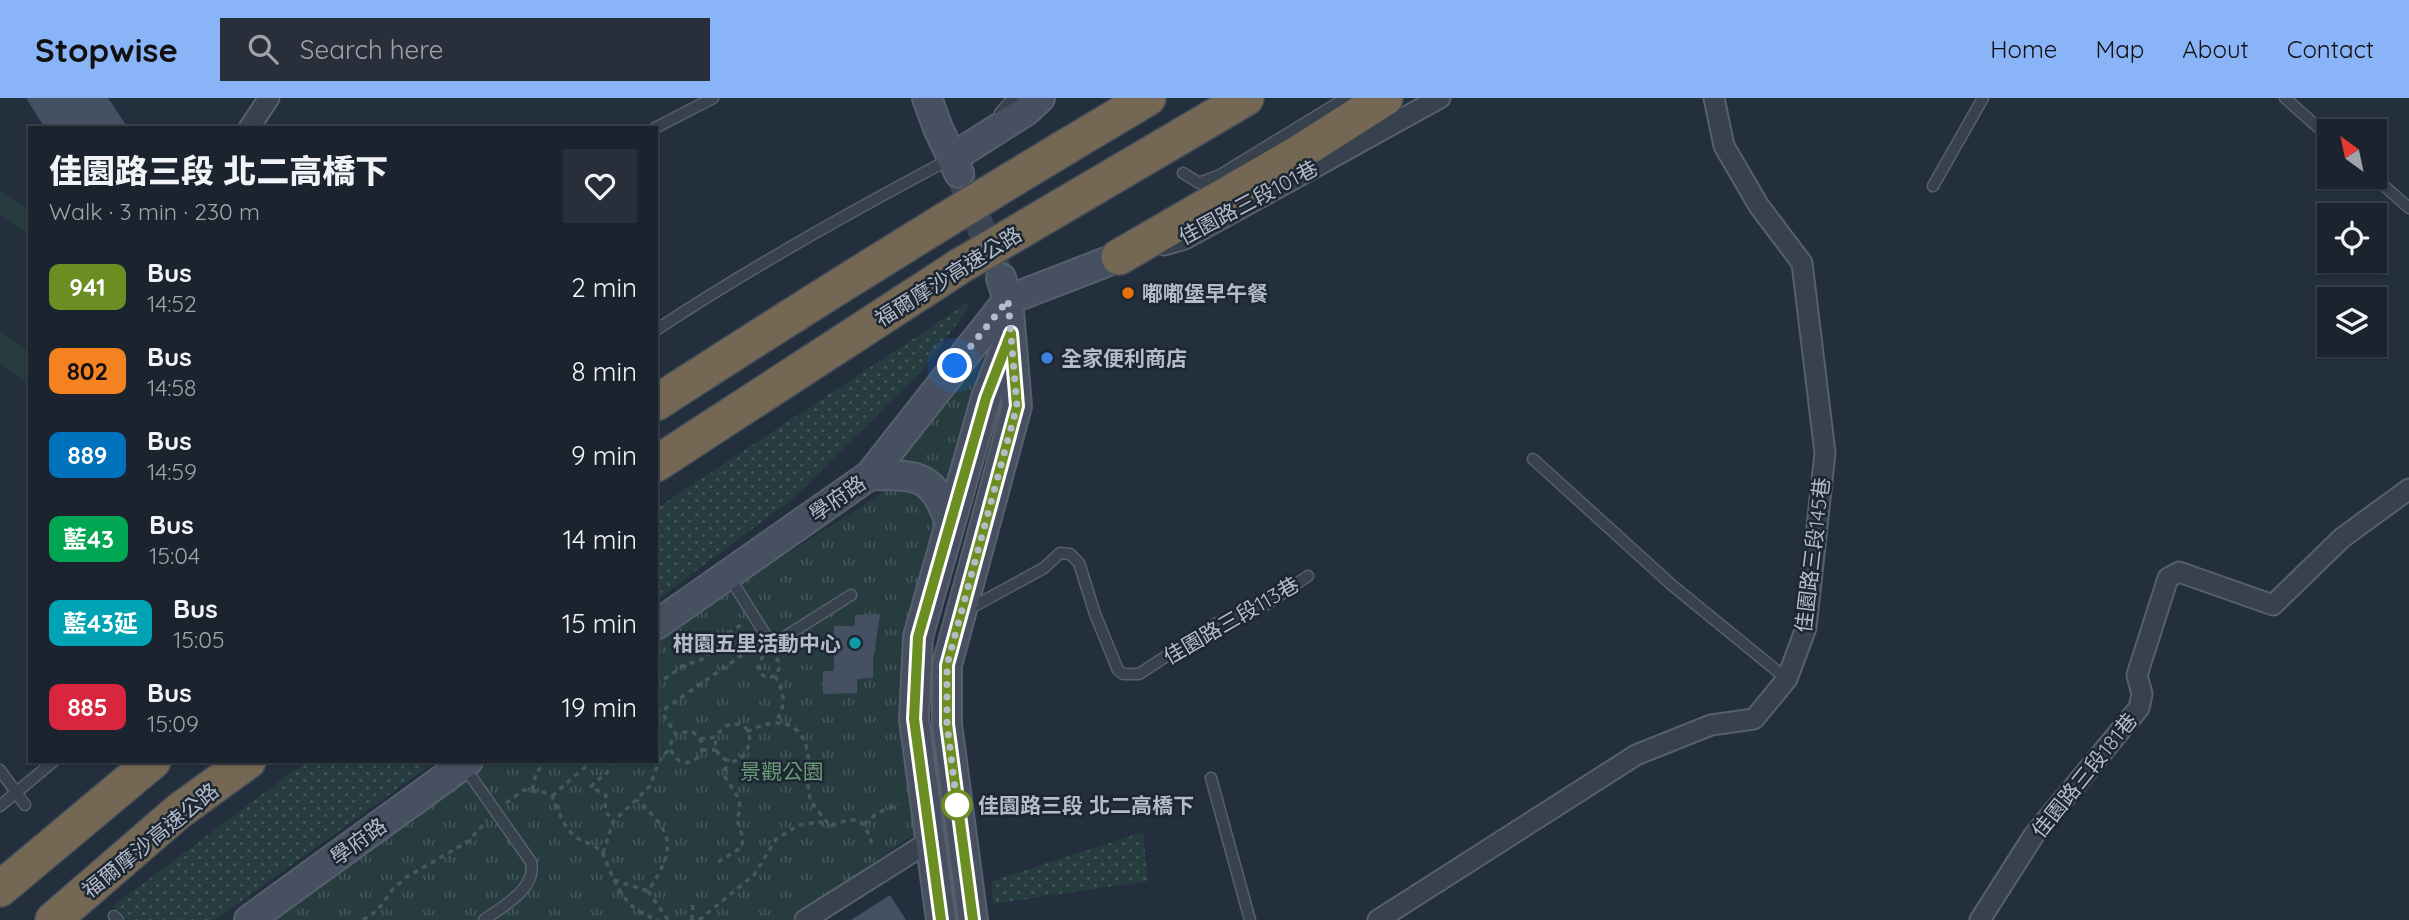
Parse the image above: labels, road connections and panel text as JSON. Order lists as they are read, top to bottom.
{
  "streets": {
    "highway": ["福爾摩沙高速公路"],
    "street": [
      "佳園路三段101巷",
      "學府路",
      "佳園路三段145巷",
      "佳園路三段181巷"
    ],
    "lane": ["佳園路三段113巷"]
  },
  "crossings": [
    ["佳園路三段101巷", "學府路"]
  ],
  "parks": ["景觀公園"],
  "places": [
    "嘟嘟堡早午餐",
    "全家便利商店",
    "柑園五里活動中心",
    "佳園路三段 北二高橋下"
  ],
  "lines": ["bus line 941"],
  "north": "top left",
  "page": {
    "header": "Stopwise",
    "search": "Search here",
    "nav": [
      "Home",
      "Map",
      "About",
      "Contact"
    ],
    "heading": ["佳園路三段 北二高橋下", "Walk · 3 min · 230 m"],
    "list": [
      {
        "mark": "941",
        "name": "Bus",
        "note": "14:52",
        "value": "2 min"
      },
      {
        "mark": "802",
        "name": "Bus",
        "note": "14:58",
        "value": "8 min"
      },
      {
        "mark": "889",
        "name": "Bus",
        "note": "14:59",
        "value": "9 min"
      },
      {
        "mark": "藍43",
        "name": "Bus",
        "note": "15:04",
        "value": "14 min"
      },
      {
        "mark": "藍43延",
        "name": "Bus",
        "note": "15:05",
        "value": "15 min"
      },
      {
        "mark": "885",
        "name": "Bus",
        "note": "15:09",
        "value": "19 min"
      }
    ]
  }
}
